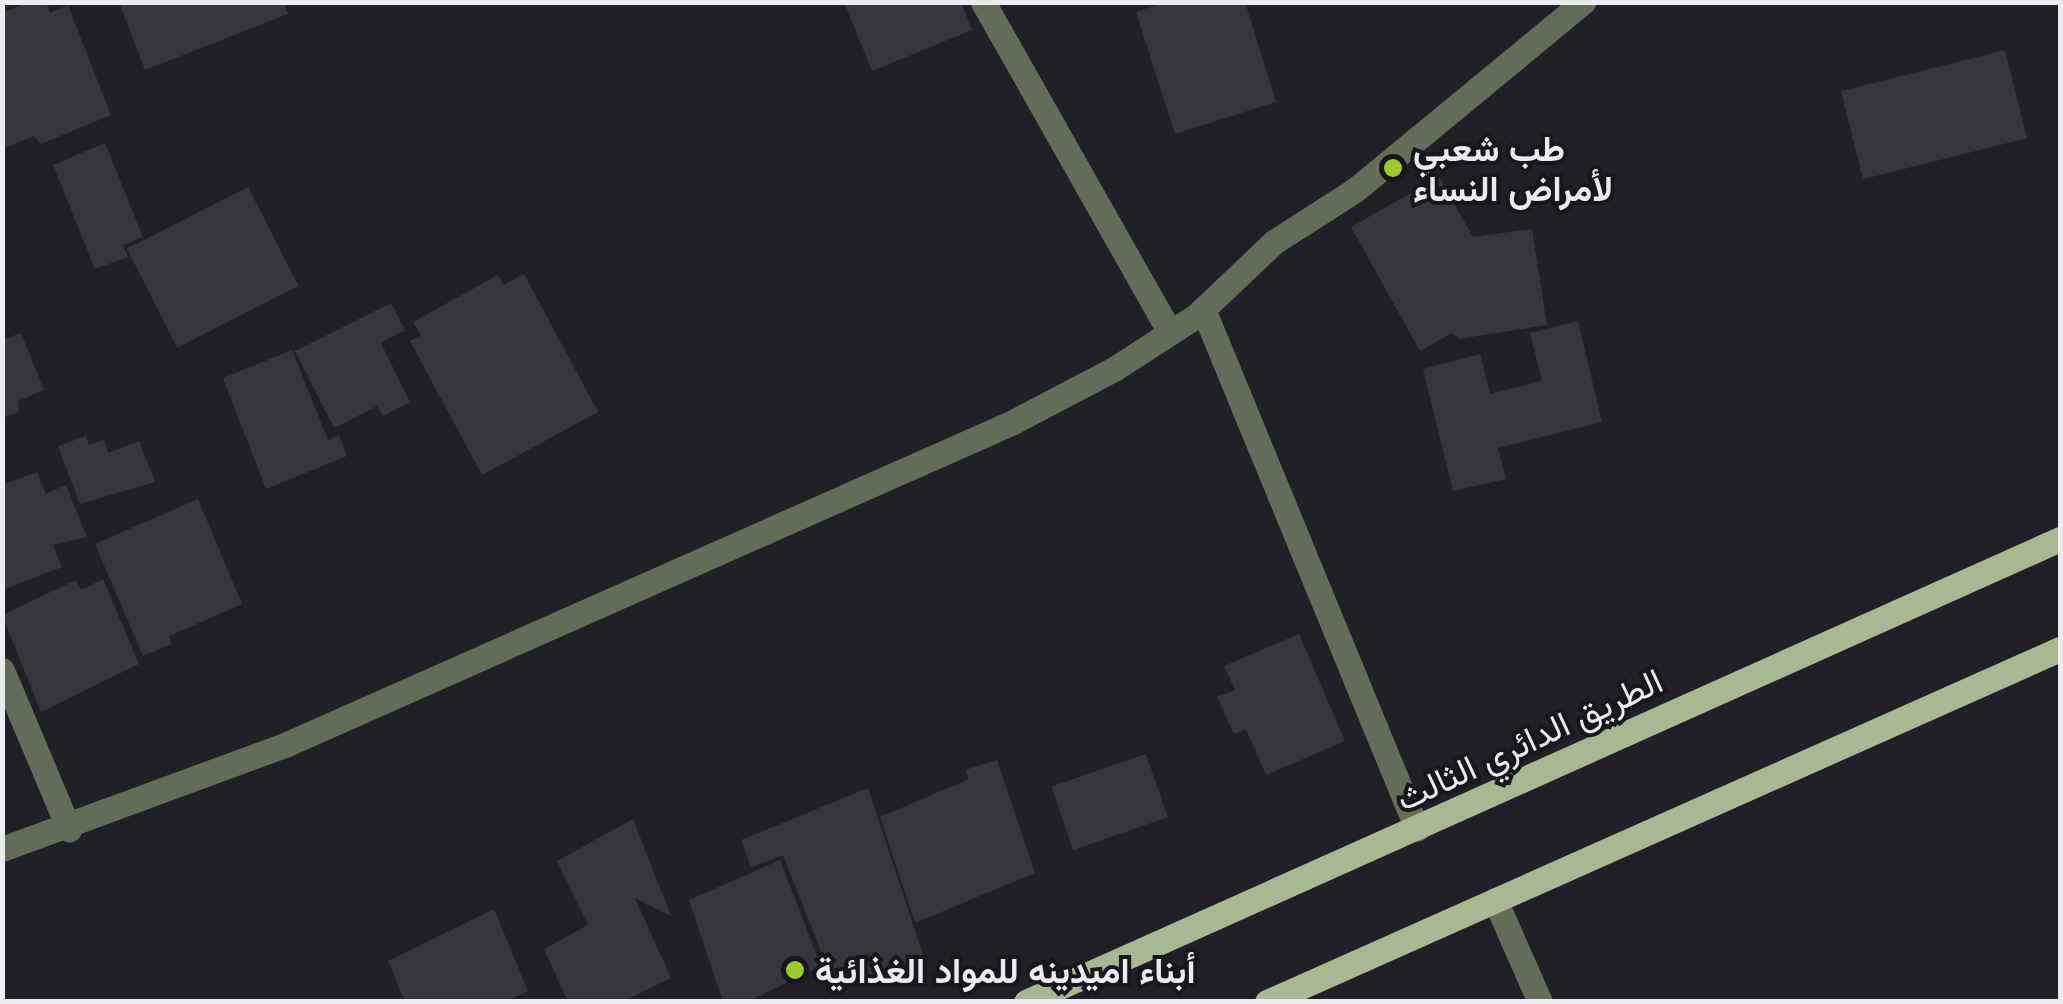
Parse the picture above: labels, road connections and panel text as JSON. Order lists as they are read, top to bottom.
{
  "streets": {
    "main road": ["الطريق الدائري الثالث"]
  },
  "places": ["طب شعبي لأمراض النساء", "أبناء اميدينه للمواد الغذائية"]
}
